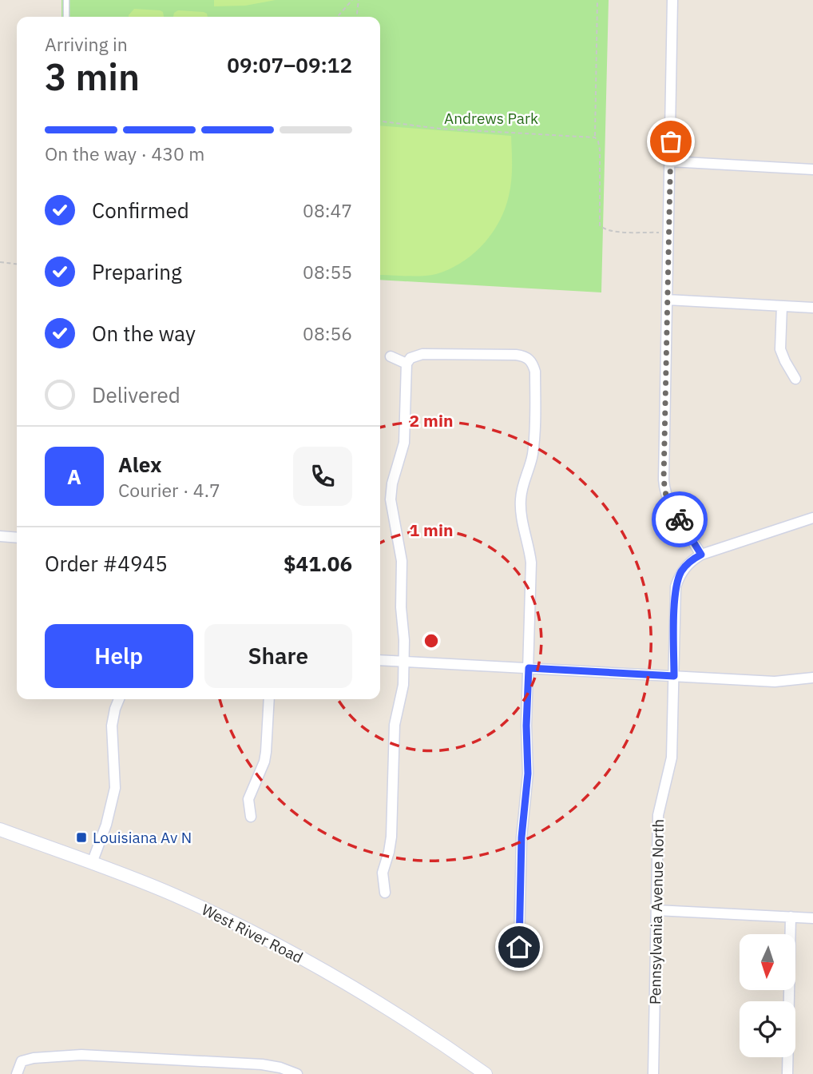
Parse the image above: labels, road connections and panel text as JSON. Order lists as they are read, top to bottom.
{
  "streets": {
    "main road": ["West River Road"],
    "street": ["Pennsylvania Avenue North"]
  },
  "parks": ["Andrews Park"],
  "places": {
    "transit": ["Louisiana Av N"]
  },
  "north": "bottom",
  "page": {
    "heading": ["3 min", "Arriving in", "09:07–09:12"],
    "panel": [
      "Alex",
      "Courier · 4.7",
      "Order #4945",
      "$41.06"
    ],
    "bar": "On the way · 430 m",
    "list": [
      ["Confirmed", "08:47"],
      ["Preparing", "08:55"],
      ["On the way", "08:56"],
      "Delivered"
    ],
    "round": "A",
    "buttons": ["Help", "Share"]
  },
  "rings": ["2 min", "1 min"]
}
